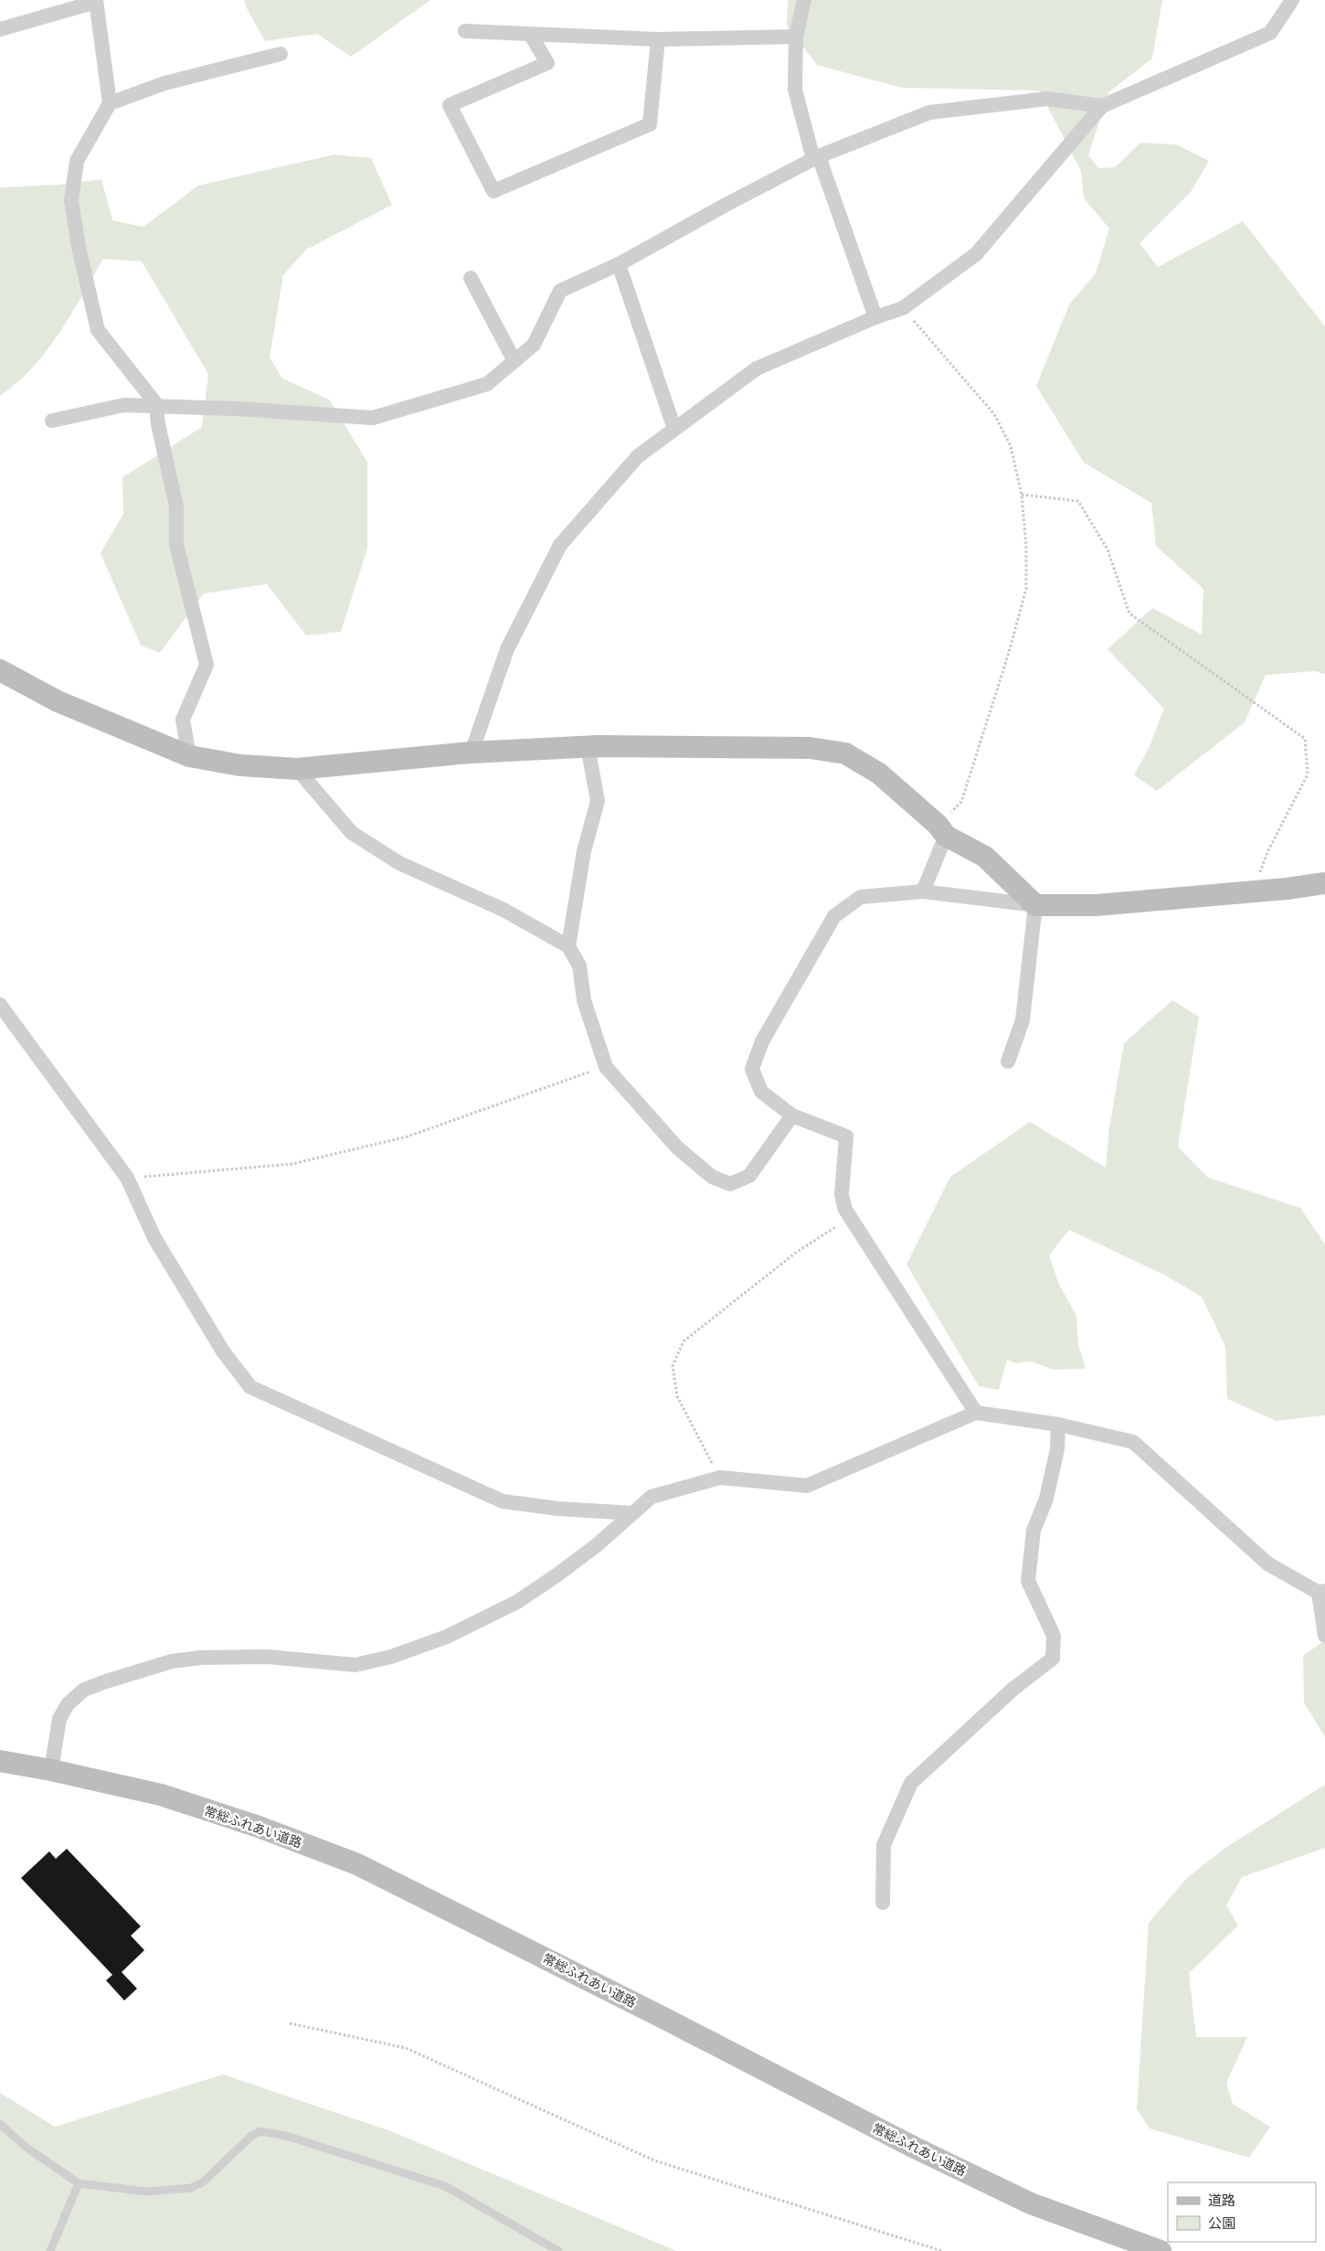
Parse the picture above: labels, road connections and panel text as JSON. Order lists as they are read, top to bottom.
{
  "streets": {
    "street": ["常総ふれあい道路"]
  },
  "legend": ["道路", "公園"]
}
